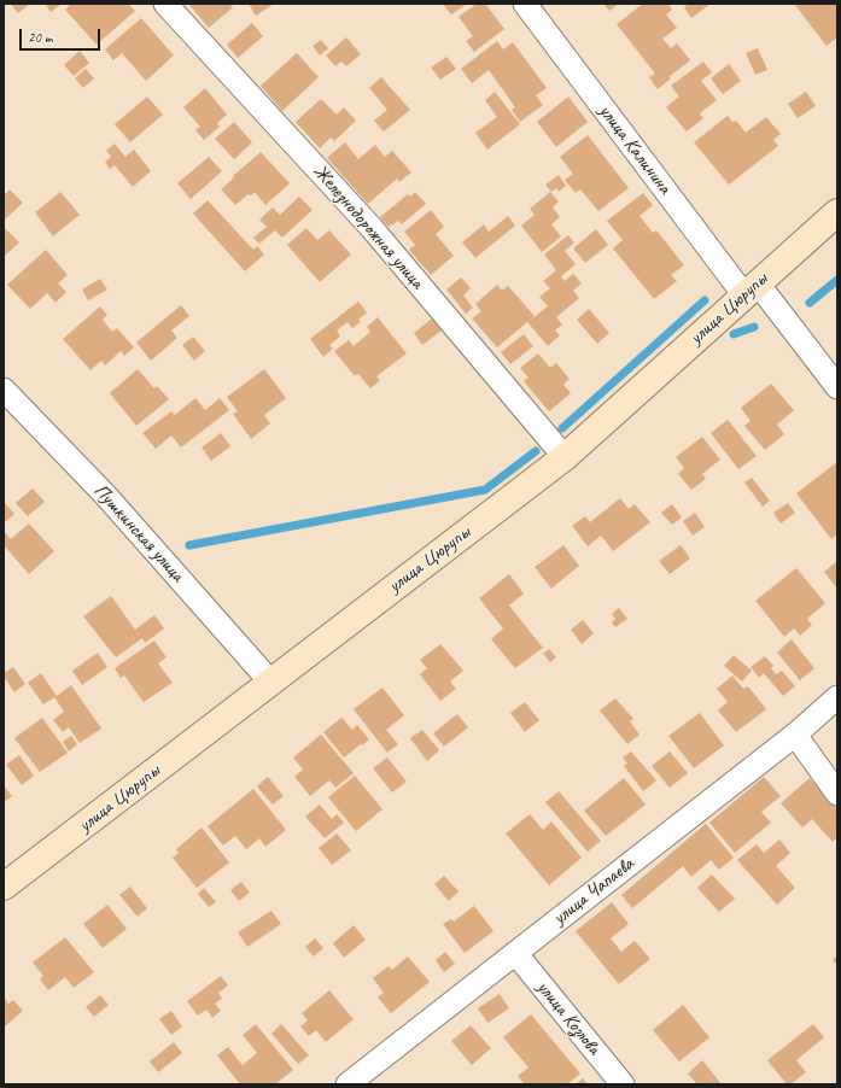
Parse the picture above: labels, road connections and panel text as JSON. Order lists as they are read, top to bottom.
{
  "streets": {
    "street": [
      "улица Калинина",
      "Железнодорожная улица",
      "улица Цюрупы",
      "Пушкинская улица",
      "улица Чапаева",
      "улица Козлова"
    ]
  },
  "crossings": [
    ["улица Калинина", "улица Цюрупы"],
    ["Железнодорожная улица", "улица Цюрупы"],
    ["улица Цюрупы", "Пушкинская улица"],
    ["улица Чапаева", "улица Козлова"]
  ],
  "scale_bar": "20 m"
}
